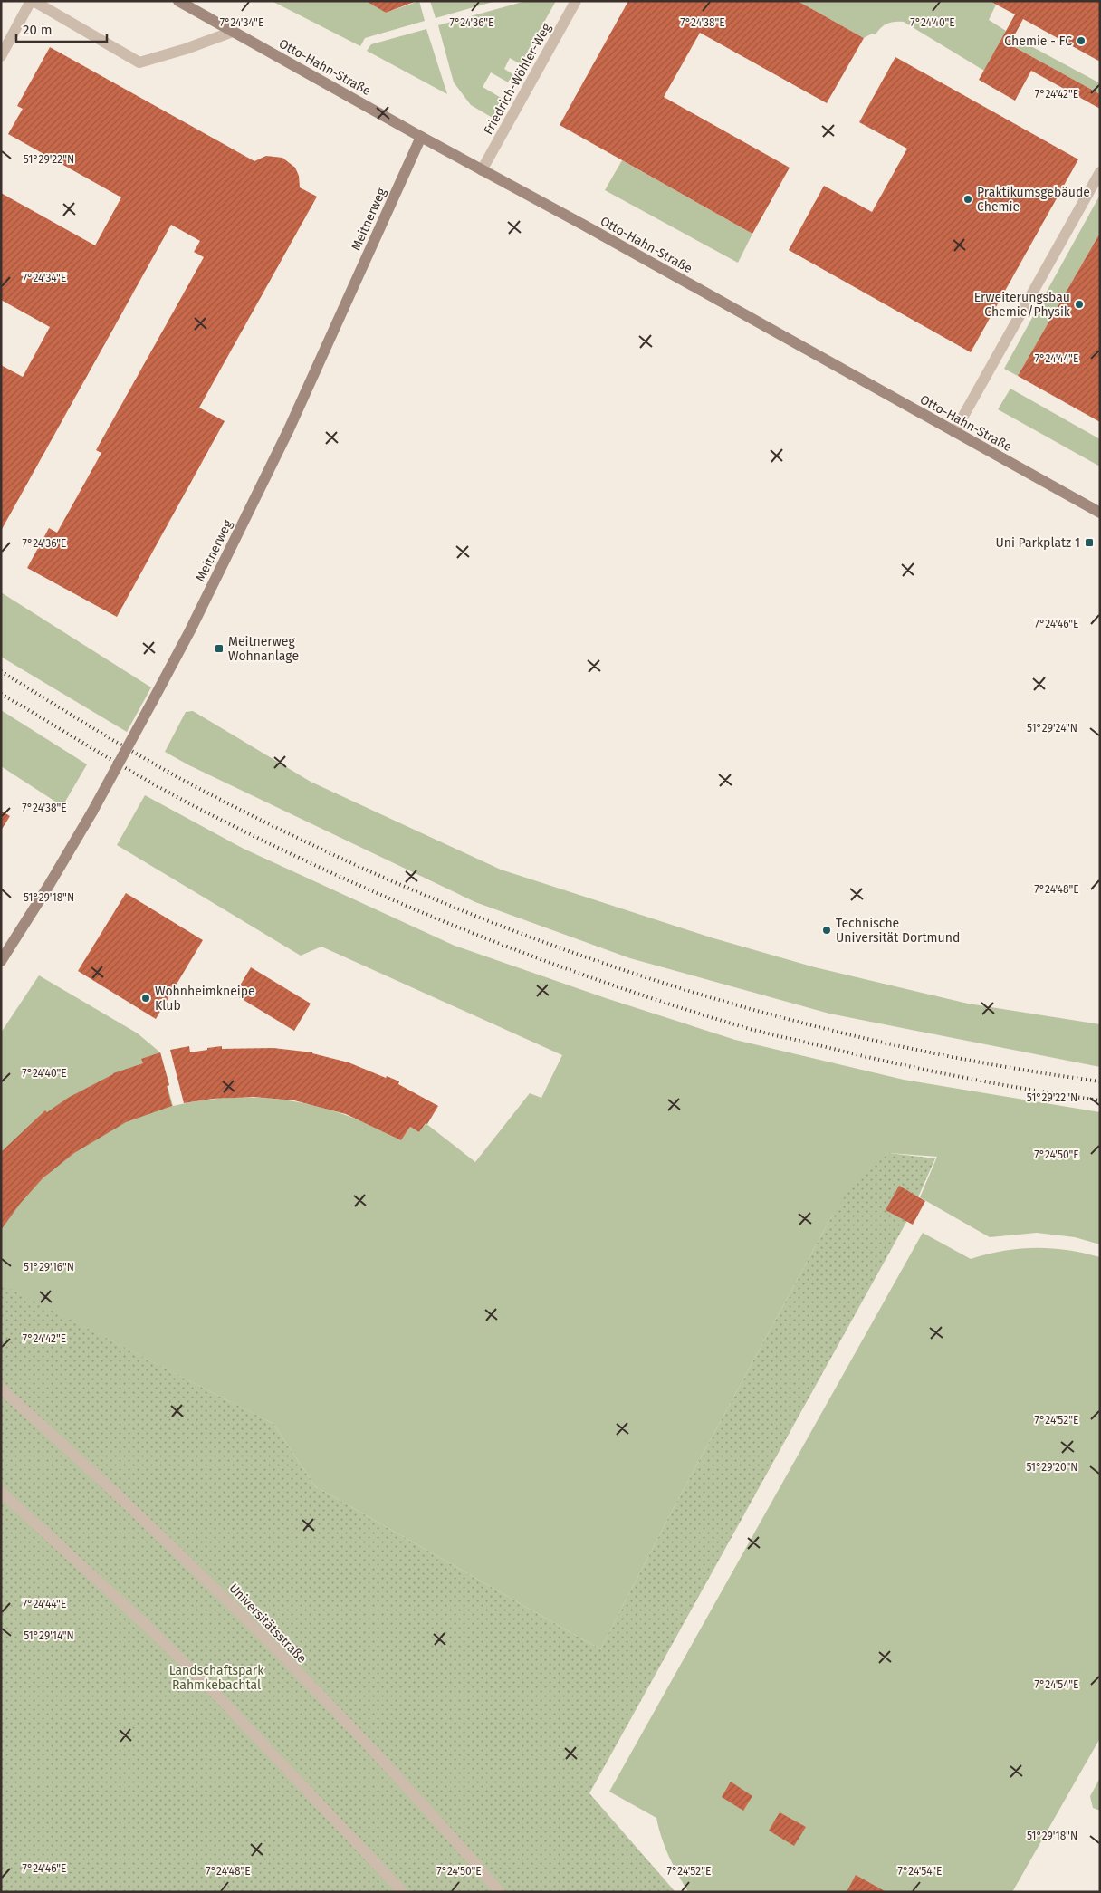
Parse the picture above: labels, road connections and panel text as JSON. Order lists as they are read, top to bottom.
{
  "streets": {
    "street": [
      "Otto-Hahn-Straße",
      "Friedrich-Wöhler-Weg",
      "Meitnerweg",
      "Universitätsstraße"
    ]
  },
  "crossings": [
    ["Otto-Hahn-Straße", "Friedrich-Wöhler-Weg"],
    ["Otto-Hahn-Straße", "Meitnerweg"]
  ],
  "parks": ["Landschaftspark Rahmkebachtal"],
  "places": {
    "other": [
      "Chemie - FC",
      "Praktikumsgebäude Chemie",
      "Erweiterungsbau Chemie/Physik",
      "Technische Universität Dortmund",
      "Wohnheimkneipe Klub"
    ],
    "transit": ["Uni Parkplatz 1", "Meitnerweg Wohnanlage"]
  },
  "scale_bar": "20 m",
  "coordinates": [
    "7°24'38\"E",
    "7°24'40\"E",
    "7°24'34\"E",
    "7°24'36\"E",
    "7°24'42\"E",
    "51°29'22\"N",
    "7°24'44\"E",
    "7°24'46\"E",
    "51°29'24\"N",
    "7°24'48\"E",
    "51°29'18\"N",
    "7°24'50\"E",
    "51°29'16\"N",
    "7°24'52\"E",
    "51°29'20\"N",
    "51°29'14\"N",
    "7°24'54\"E"
  ]
}
